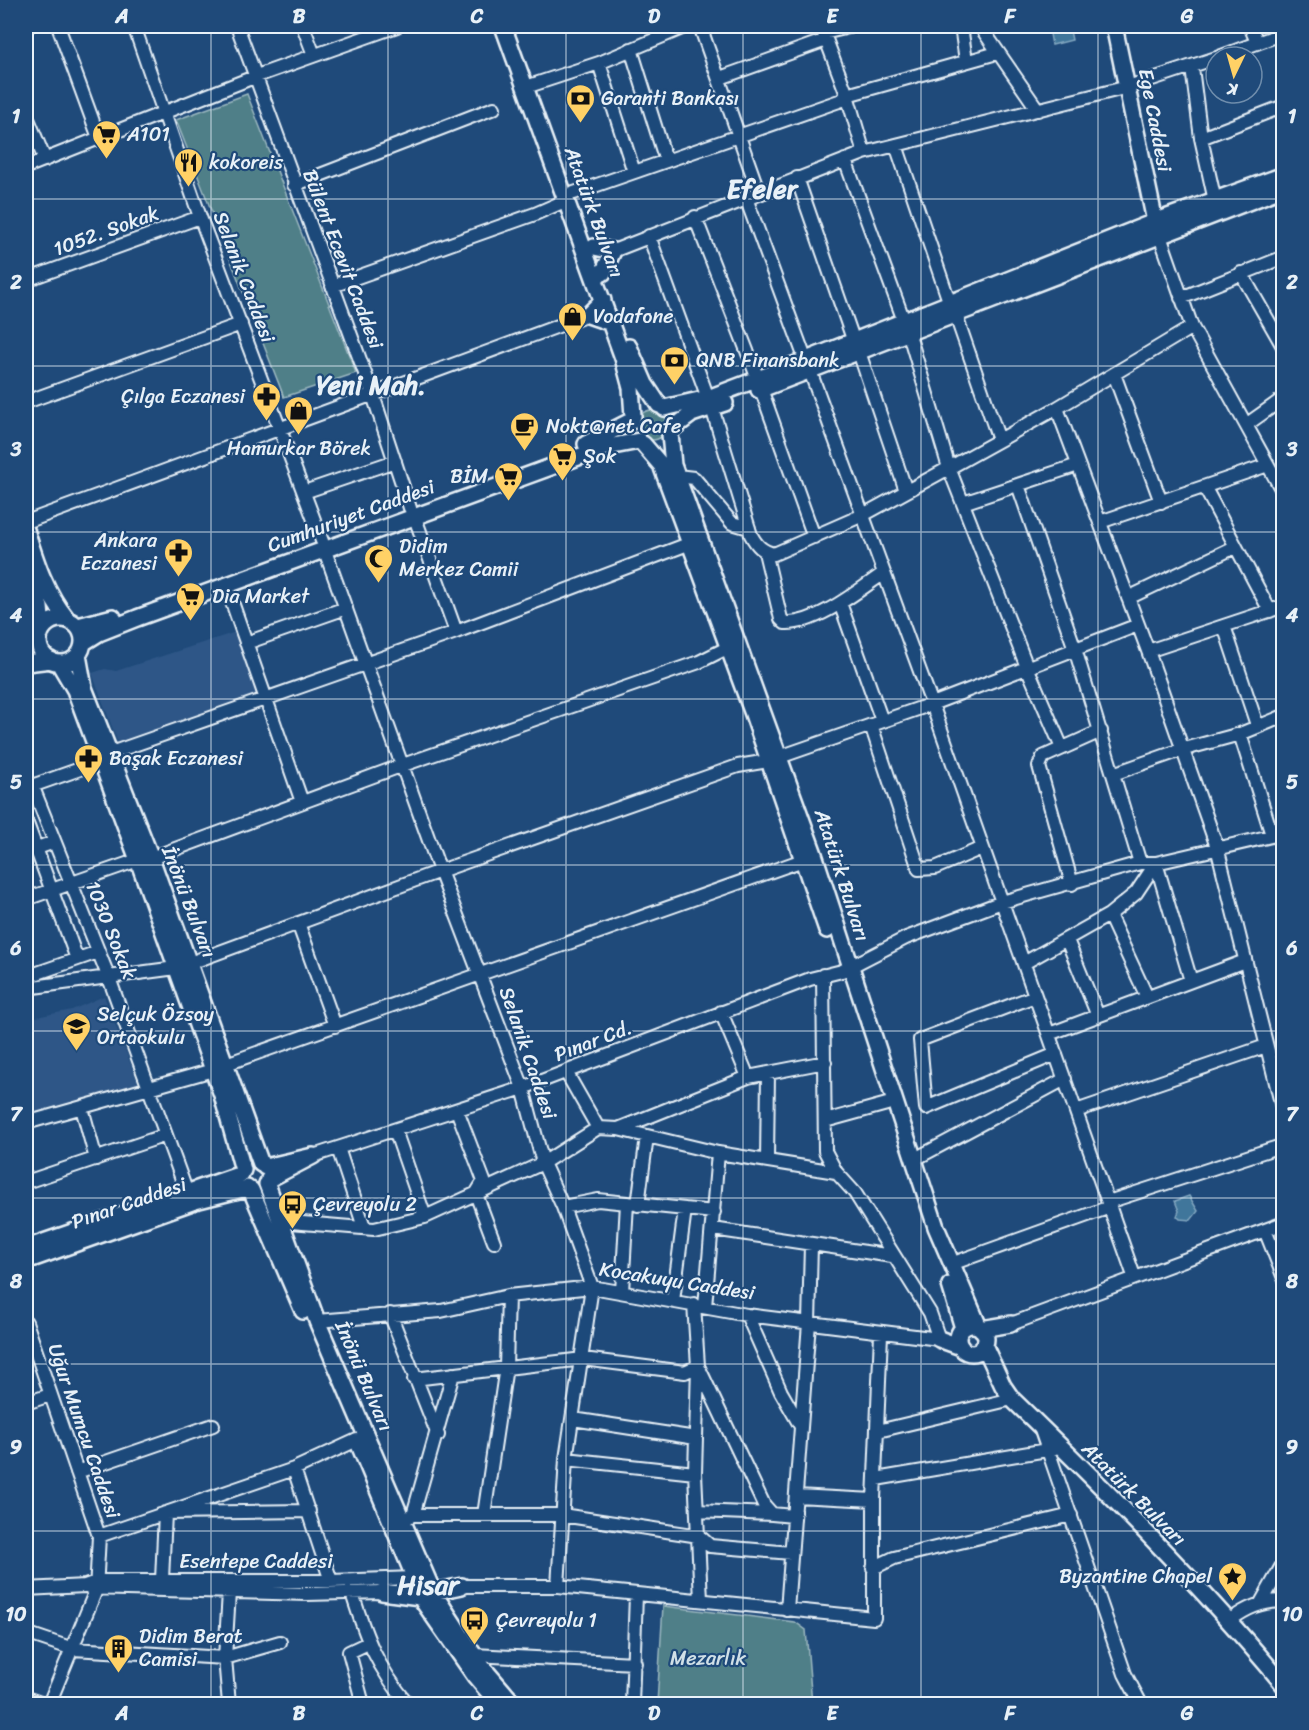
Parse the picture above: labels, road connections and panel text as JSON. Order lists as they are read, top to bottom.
{
  "streets": {
    "main road": [
      "Ege Caddesi",
      "Atatürk Bulvarı",
      "Cumhuriyet Caddesi",
      "İnönü Bulvarı",
      "Pınar Caddesi",
      "Kocakuyu Caddesi"
    ],
    "street": [
      "1052. Sokak",
      "Bülent Ecevit Caddesi",
      "Selanik Caddesi",
      "1030 Sokak",
      "Pınar Cd.",
      "Uğur Mumcu Caddesi",
      "Esentepe Caddesi"
    ]
  },
  "crossings": [
    ["Atatürk Bulvarı", "Cumhuriyet Caddesi"],
    ["Atatürk Bulvarı", "Pınar Cd."],
    ["Atatürk Bulvarı", "Kocakuyu Caddesi"],
    ["1052. Sokak", "Selanik Caddesi"],
    ["Bülent Ecevit Caddesi", "Cumhuriyet Caddesi"],
    ["Selanik Caddesi", "Cumhuriyet Caddesi"],
    ["Selanik Caddesi", "Pınar Cd."],
    ["Selanik Caddesi", "Kocakuyu Caddesi"],
    ["Cumhuriyet Caddesi", "İnönü Bulvarı"],
    ["İnönü Bulvarı", "Pınar Caddesi"],
    ["İnönü Bulvarı", "Kocakuyu Caddesi"],
    ["İnönü Bulvarı", "Esentepe Caddesi"],
    ["1030 Sokak", "Pınar Caddesi"],
    ["Uğur Mumcu Caddesi", "Esentepe Caddesi"]
  ],
  "districts": ["Efeler", "Yeni Mah.", "Hisar"],
  "parks": ["Mezarlık"],
  "places": {
    "bank": ["Garanti Bankası", "QNB Finansbank"],
    "supermarket": [
      "A101",
      "Şok",
      "BİM",
      "Dia Market"
    ],
    "restaurant": ["kokoreis"],
    "shop": ["Vodafone", "Hamurkar Börek"],
    "pharmacy": ["Çılga Eczanesi", "Ankara Eczanesi", "Başak Eczanesi"],
    "cafe": ["Nokt@net Cafe"],
    "mosque": ["Didim Merkez Camii"],
    "school or university": ["Selçuk Özsoy Ortaokulu"],
    "bus stop": ["Çevreyolu 2", "Çevreyolu 1"],
    "place": ["Byzantine Chapel"],
    "building": ["Didim Berat Camisi"]
  },
  "north": "bottom",
  "grid": {
    "columns": [
      "A",
      "B",
      "C",
      "D",
      "E",
      "F",
      "G"
    ],
    "rows": [
      "1",
      "2",
      "3",
      "4",
      "5",
      "6",
      "7",
      "8",
      "9",
      "10"
    ]
  }
}
